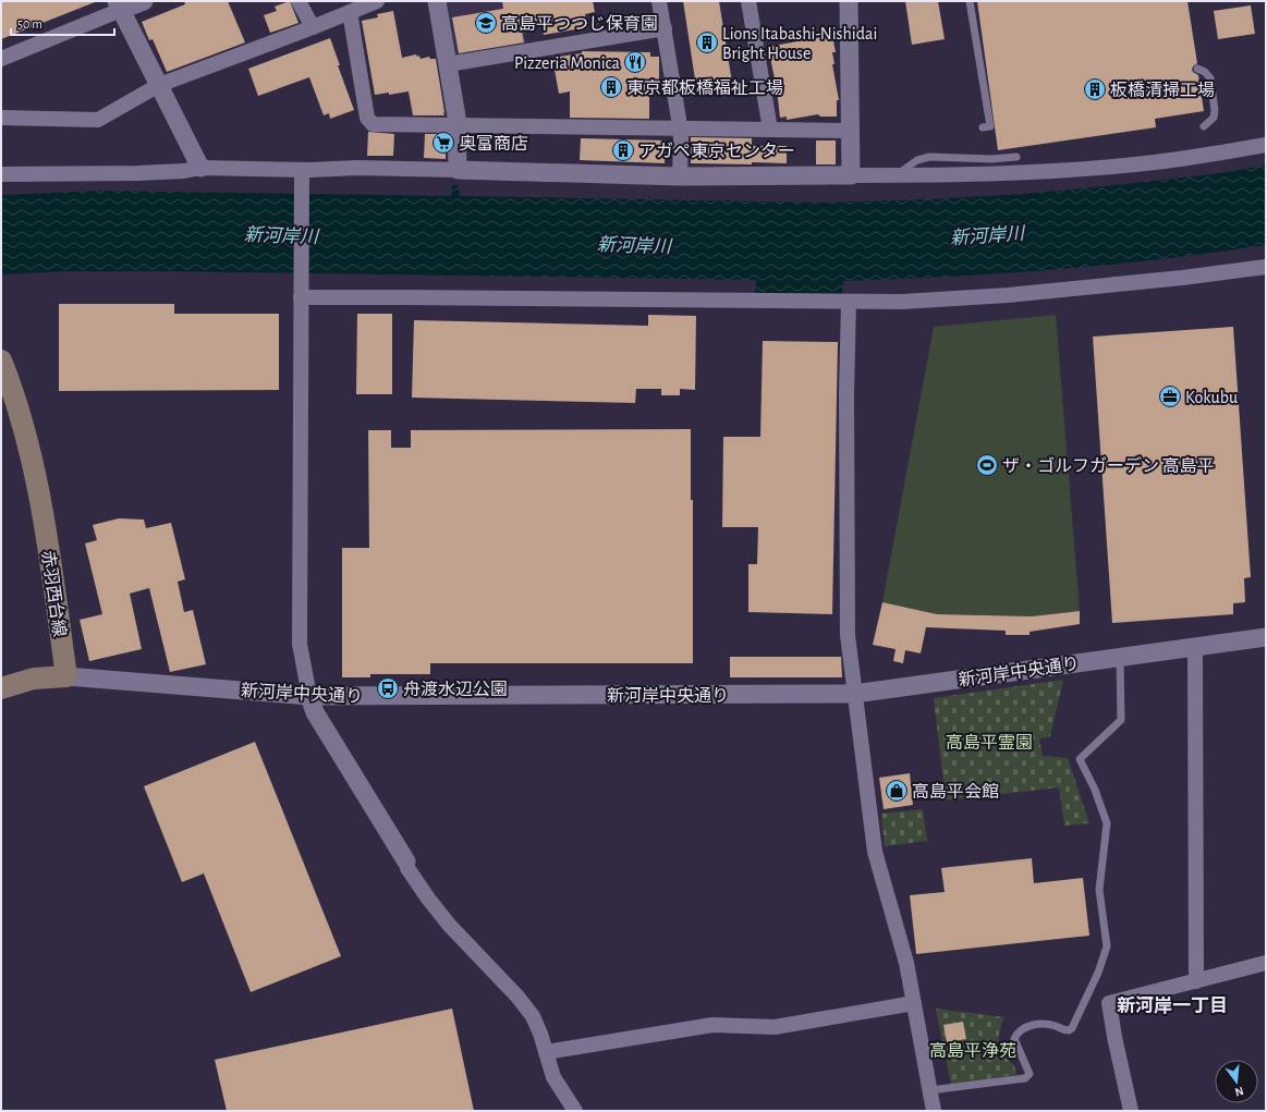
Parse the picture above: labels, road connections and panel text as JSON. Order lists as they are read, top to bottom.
{
  "streets": {
    "main road": ["赤羽西台線"],
    "street": ["新河岸中央通り"]
  },
  "crossings": [
    ["赤羽西台線", "新河岸中央通り"]
  ],
  "districts": ["新河岸一丁目"],
  "water": ["新河岸川"],
  "parks": ["高島平霊園", "高島平浄苑"],
  "places": {
    "school or university": ["高島平つつじ保育園"],
    "building": [
      "Lions Itabashi-Nishidai Bright House",
      "東京都板橋福祉工場",
      "板橋清掃工場",
      "アガペ東京センター"
    ],
    "restaurant": ["Pizzeria Monica"],
    "supermarket": ["奥富商店"],
    "office": ["Kokubu"],
    "sports": ["ザ・ゴルフガーデン 高島平"],
    "bus stop": ["舟渡水辺公園"],
    "shop": ["高島平会館"]
  },
  "scale_bar": "50 m",
  "north": "bottom"
}
